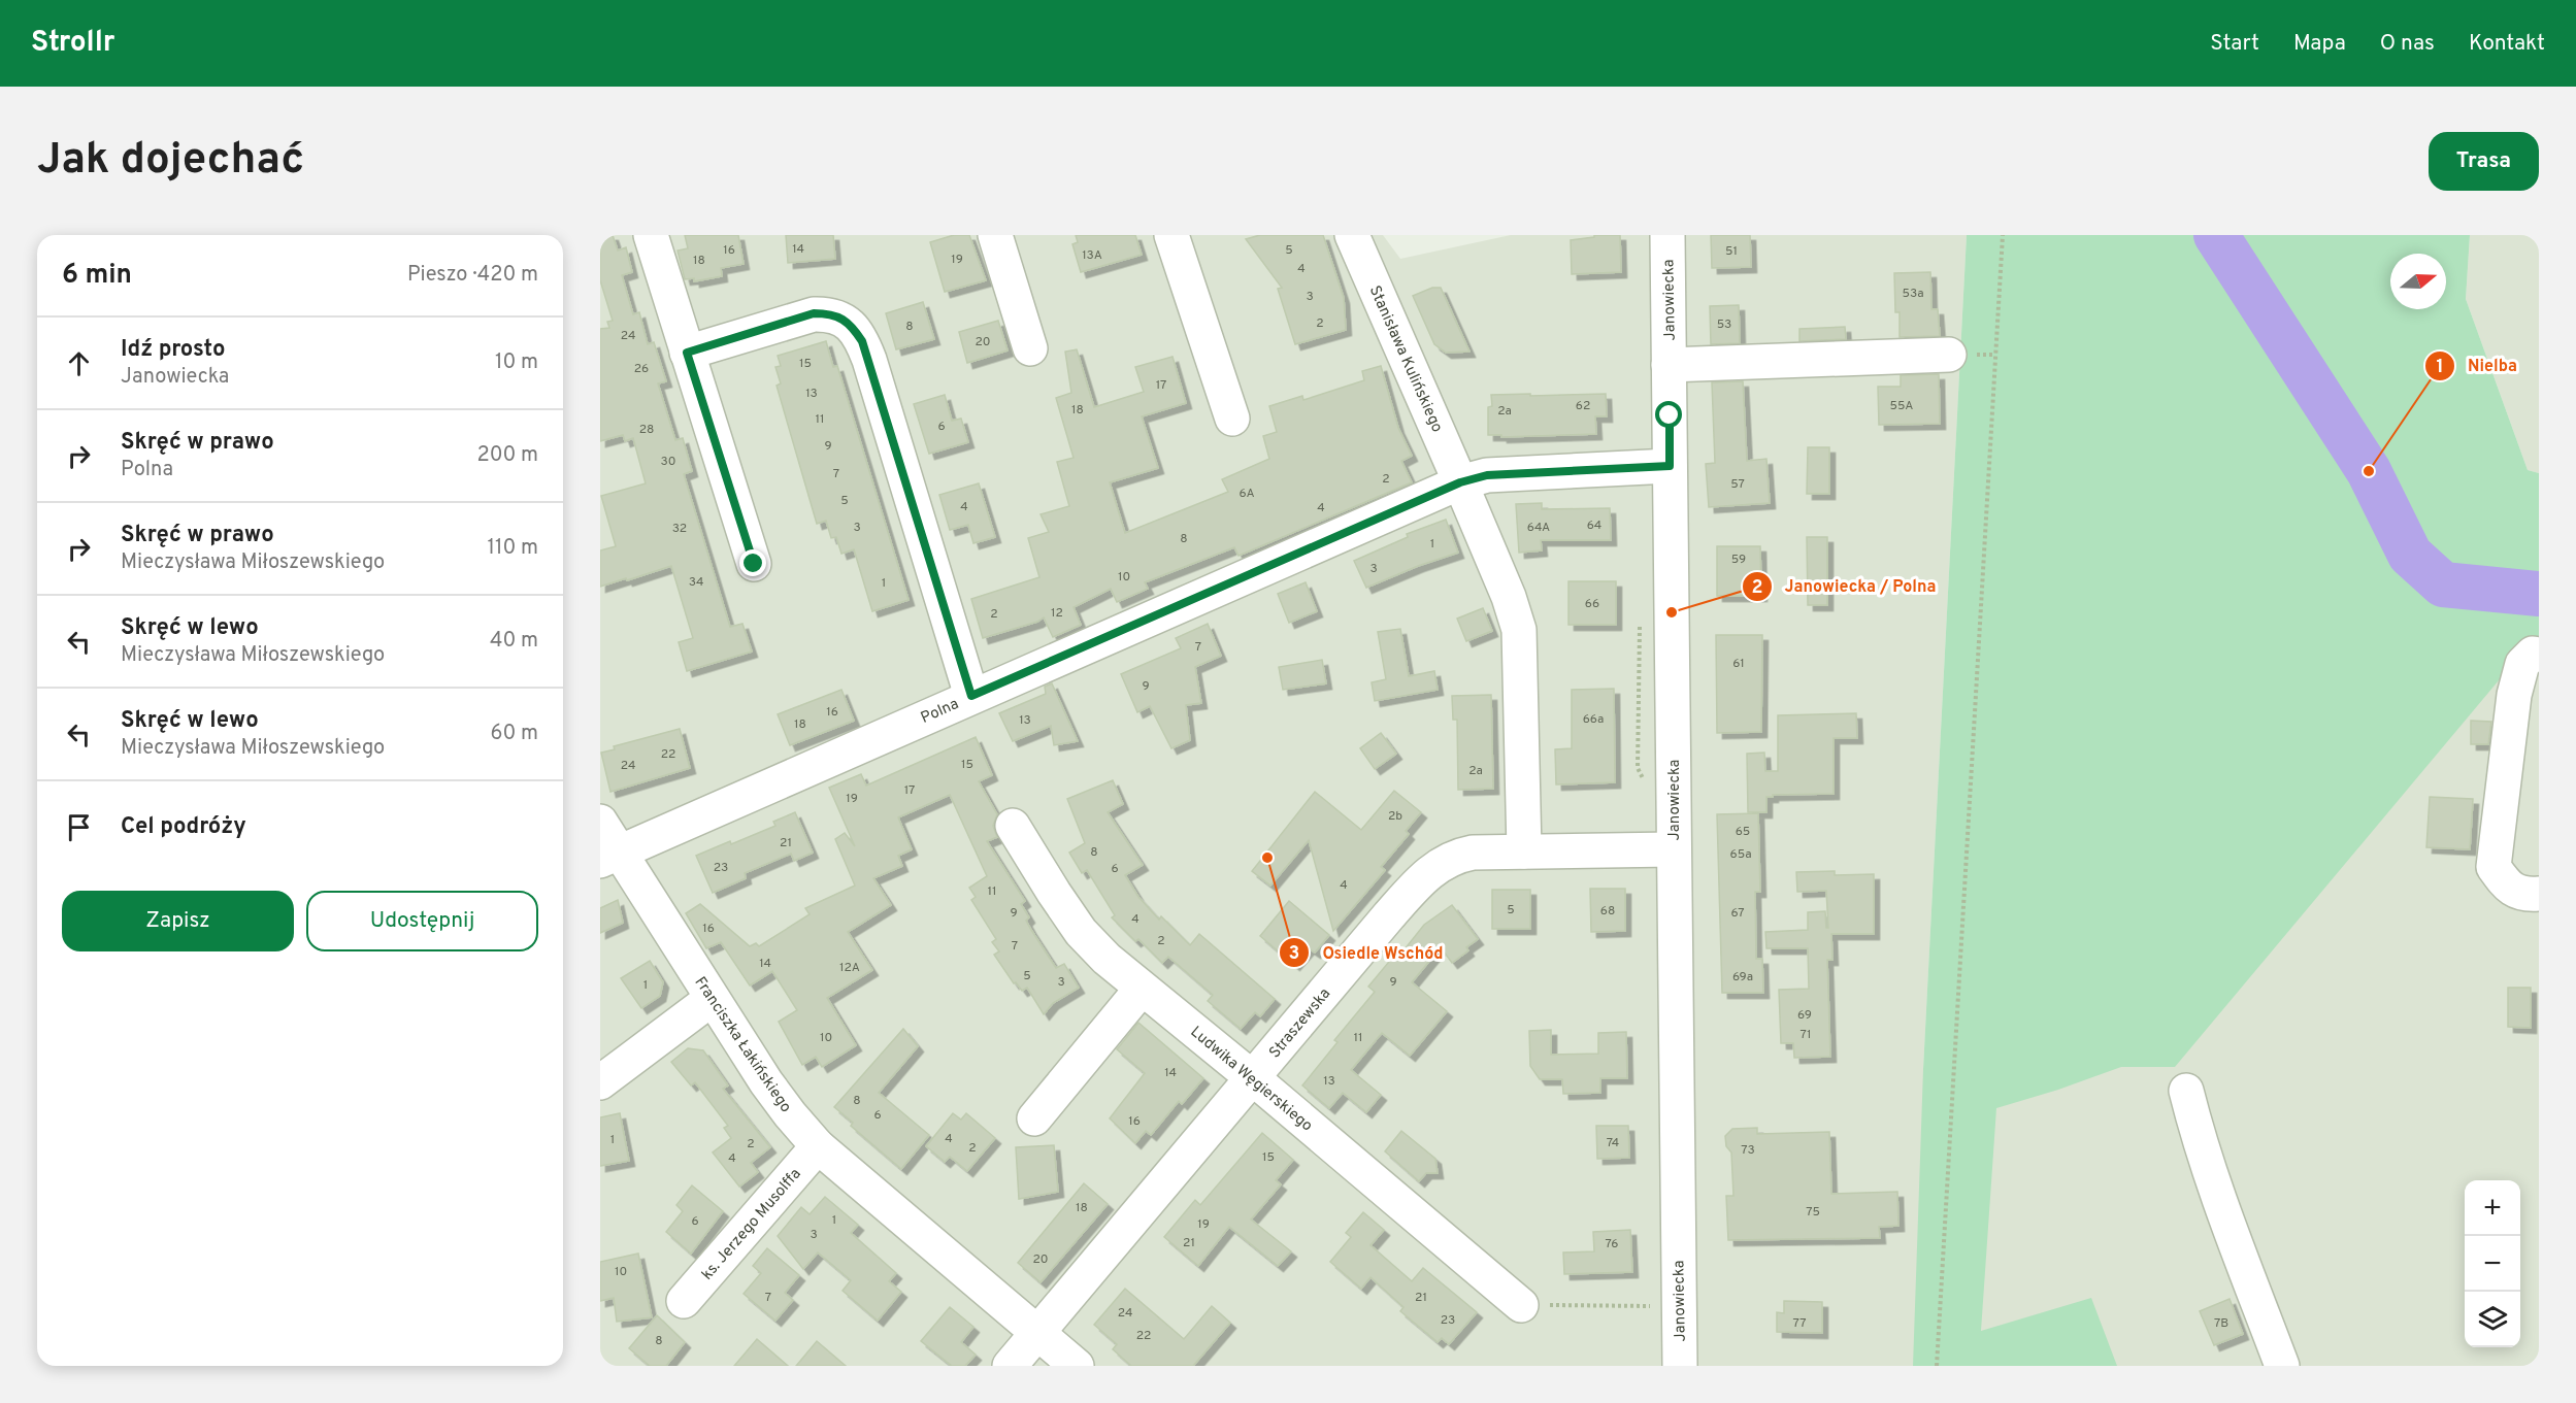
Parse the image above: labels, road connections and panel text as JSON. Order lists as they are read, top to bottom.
{
  "streets": {
    "street": [
      "Janowiecka",
      "Stanisława Kulińskiego",
      "Polna",
      "Straszewska",
      "Franciszka Łakińskiego",
      "Ludwika Węgierskiego",
      "ks. Jerzego Musolffa"
    ]
  },
  "crossings": [
    ["Janowiecka", "Polna"],
    ["Janowiecka", "Straszewska"],
    ["Stanisława Kulińskiego", "Polna"],
    ["Stanisława Kulińskiego", "Straszewska"],
    ["Polna", "Franciszka Łakińskiego"],
    ["Straszewska", "Franciszka Łakińskiego"],
    ["Straszewska", "Ludwika Węgierskiego"],
    ["Franciszka Łakińskiego", "ks. Jerzego Musolffa"]
  ],
  "places": ["Nielba", "Janowiecka / Polna", "Osiedle Wschód"],
  "house_numbers": [
    "14",
    "16",
    "5",
    "51",
    "13A",
    "19",
    "18",
    "4",
    "53a",
    "3",
    "2",
    "53",
    "8",
    "24",
    "20",
    "15",
    "26",
    "17",
    "13",
    "62",
    "55A",
    "18",
    "2a",
    "11",
    "6",
    "28",
    "9",
    "30",
    "7",
    "2",
    "57",
    "6A",
    "5",
    "4",
    "4",
    "64",
    "3",
    "64A",
    "32",
    "8",
    "1",
    "59",
    "3",
    "10",
    "34",
    "1",
    "66",
    "12",
    "2",
    "7",
    "61",
    "9",
    "16",
    "66a",
    "13",
    "18",
    "22",
    "15",
    "24",
    "2a",
    "17",
    "19",
    "2b",
    "65",
    "21",
    "8",
    "65a",
    "23",
    "6",
    "4",
    "11",
    "5",
    "68",
    "9",
    "67",
    "4",
    "16",
    "2",
    "7",
    "14",
    "12A",
    "5",
    "69a",
    "3",
    "9",
    "1",
    "69",
    "71",
    "10",
    "11",
    "14",
    "13",
    "8",
    "6",
    "16",
    "4",
    "1",
    "74",
    "2",
    "2",
    "73",
    "15",
    "4",
    "18",
    "75",
    "1",
    "6",
    "19",
    "3",
    "21",
    "76",
    "20",
    "10",
    "7",
    "21",
    "24",
    "23",
    "77",
    "7B",
    "22",
    "8"
  ],
  "north": "right",
  "page": {
    "header": "Strollr",
    "nav": [
      "Start",
      "Mapa",
      "O nas",
      "Kontakt"
    ],
    "buttons": [
      "Trasa",
      ["Zapisz", "Udostępnij"]
    ],
    "title": "Jak dojechać",
    "heading": ["6 min", "Pieszo · 420 m"],
    "list": [
      ["Idź prosto", "Janowiecka", "10 m"],
      ["Skręć w prawo", "Polna", "200 m"],
      ["Skręć w prawo", "Mieczysława Miłoszewskiego", "110 m"],
      ["Skręć w lewo", "Mieczysława Miłoszewskiego", "40 m"],
      ["Skręć w lewo", "Mieczysława Miłoszewskiego", "60 m"],
      "Cel podróży"
    ],
    "map_buttons": ["+", "−"]
  }
}
